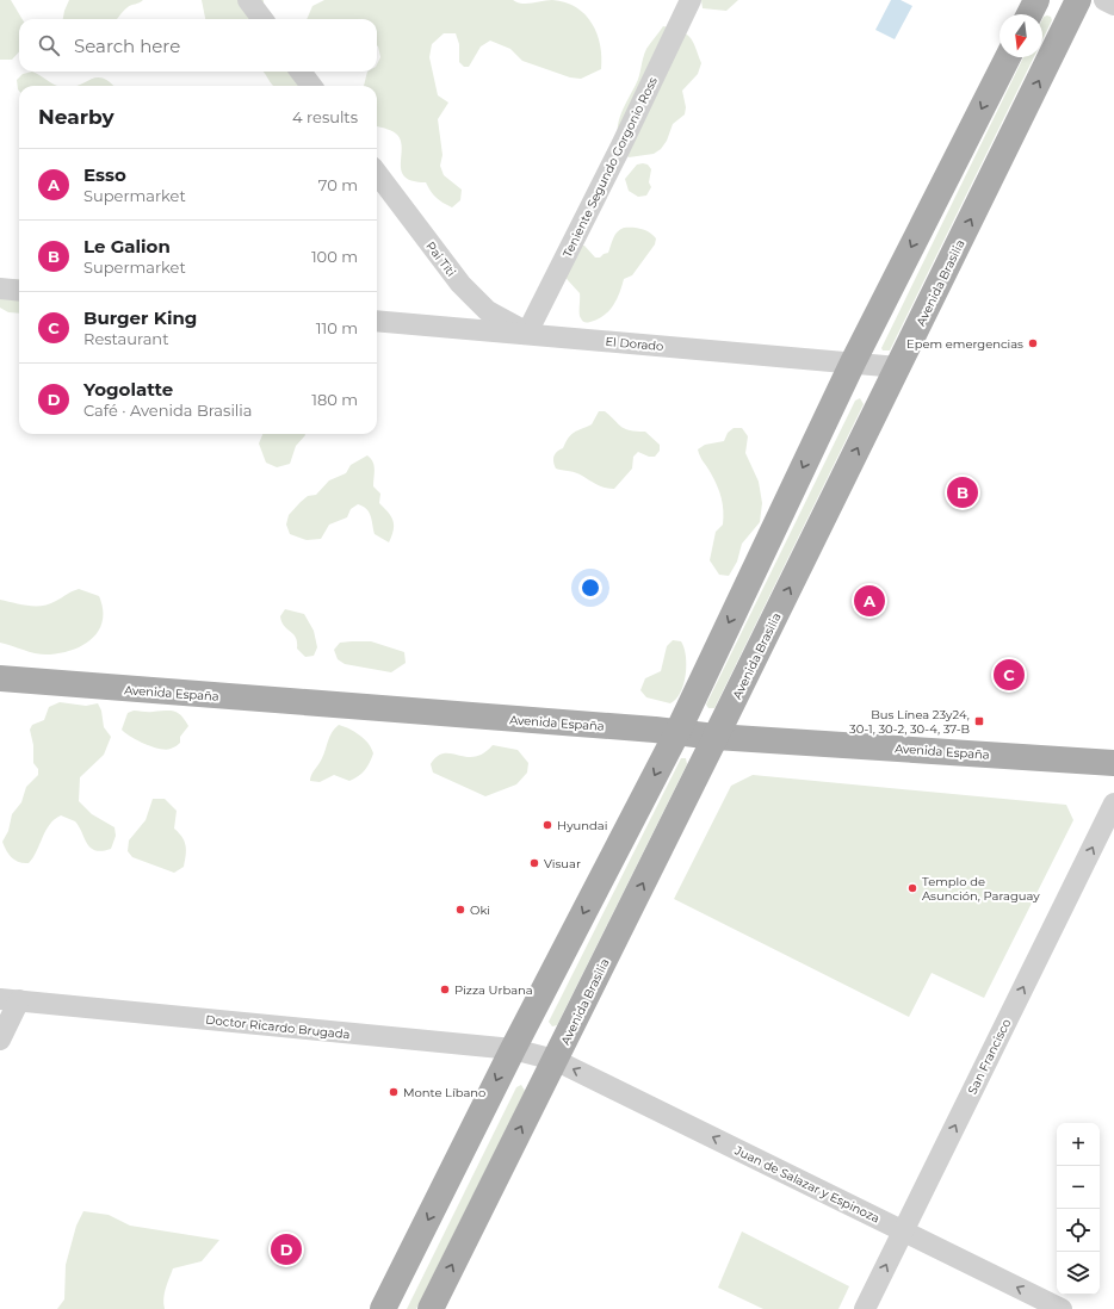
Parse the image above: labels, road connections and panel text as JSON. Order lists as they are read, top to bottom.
{
  "streets": {
    "main road": ["Avenida Brasilia", "Avenida España"],
    "street": [
      "Teniente Segundo Gorgonio Ross",
      "Pai Titi",
      "El Dorado",
      "Doctor Ricardo Brugada",
      "San Francisco",
      "Juan de Salazar y Espinoza"
    ]
  },
  "crossings": [
    ["Teniente Segundo Gorgonio Ross", "Pai Titi"],
    ["Teniente Segundo Gorgonio Ross", "El Dorado"],
    ["Pai Titi", "El Dorado"],
    ["Avenida Brasilia", "El Dorado"],
    ["Avenida Brasilia", "Avenida España"],
    ["Avenida Brasilia", "Doctor Ricardo Brugada"],
    ["Avenida Brasilia", "Juan de Salazar y Espinoza"],
    ["Doctor Ricardo Brugada", "Juan de Salazar y Espinoza"],
    ["San Francisco", "Juan de Salazar y Espinoza"]
  ],
  "one_way": ["San Francisco", "Juan de Salazar y Espinoza"],
  "places": {
    "other": [
      "Epem emergencias",
      "Hyundai",
      "Visuar",
      "Templo de Asunción, Paraguay",
      "Oki",
      "Pizza Urbana",
      "Monte Líbano"
    ],
    "transit": ["Bus Línea 23y24, 30-1, 30-2, 30-4, 37-B"]
  },
  "north": "bottom",
  "page": {
    "search": "Search here",
    "heading": ["Nearby", "4 results"],
    "list": [
      {
        "mark": "A",
        "name": "Esso",
        "note": "Supermarket",
        "value": "70 m"
      },
      {
        "mark": "B",
        "name": "Le Galion",
        "note": "Supermarket",
        "value": "100 m"
      },
      {
        "mark": "C",
        "name": "Burger King",
        "note": "Restaurant",
        "value": "110 m"
      },
      {
        "mark": "D",
        "name": "Yogolatte",
        "note": "Café · Avenida Brasilia",
        "value": "180 m"
      }
    ],
    "pins": [
      "B",
      "A",
      "C",
      "D"
    ],
    "map_buttons": ["+", "−"]
  }
}
